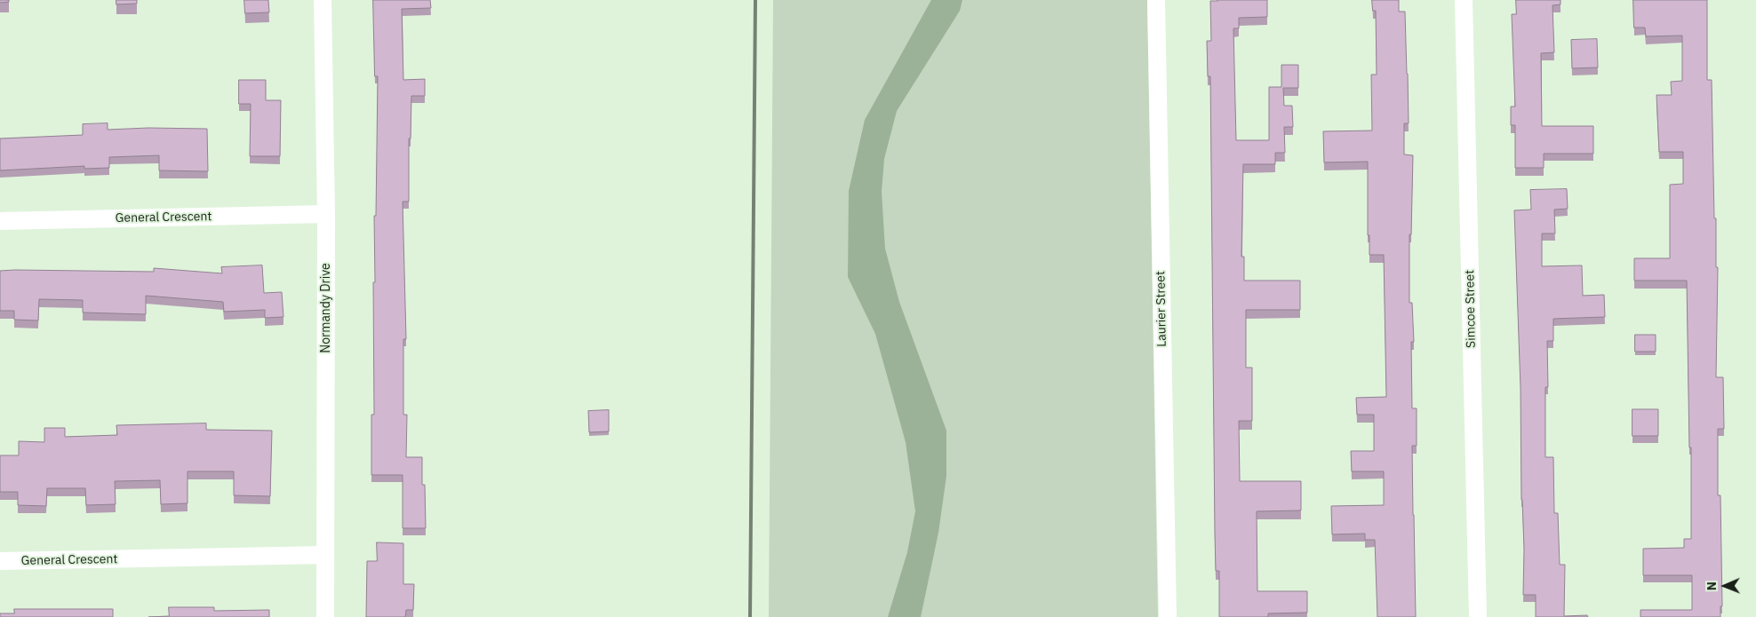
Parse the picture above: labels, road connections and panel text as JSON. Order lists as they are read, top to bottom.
{
  "streets": {
    "street": [
      "General Crescent",
      "Normandy Drive",
      "Laurier Street",
      "Simcoe Street"
    ]
  },
  "crossings": [
    ["General Crescent", "Normandy Drive"]
  ],
  "north": "left"
}
